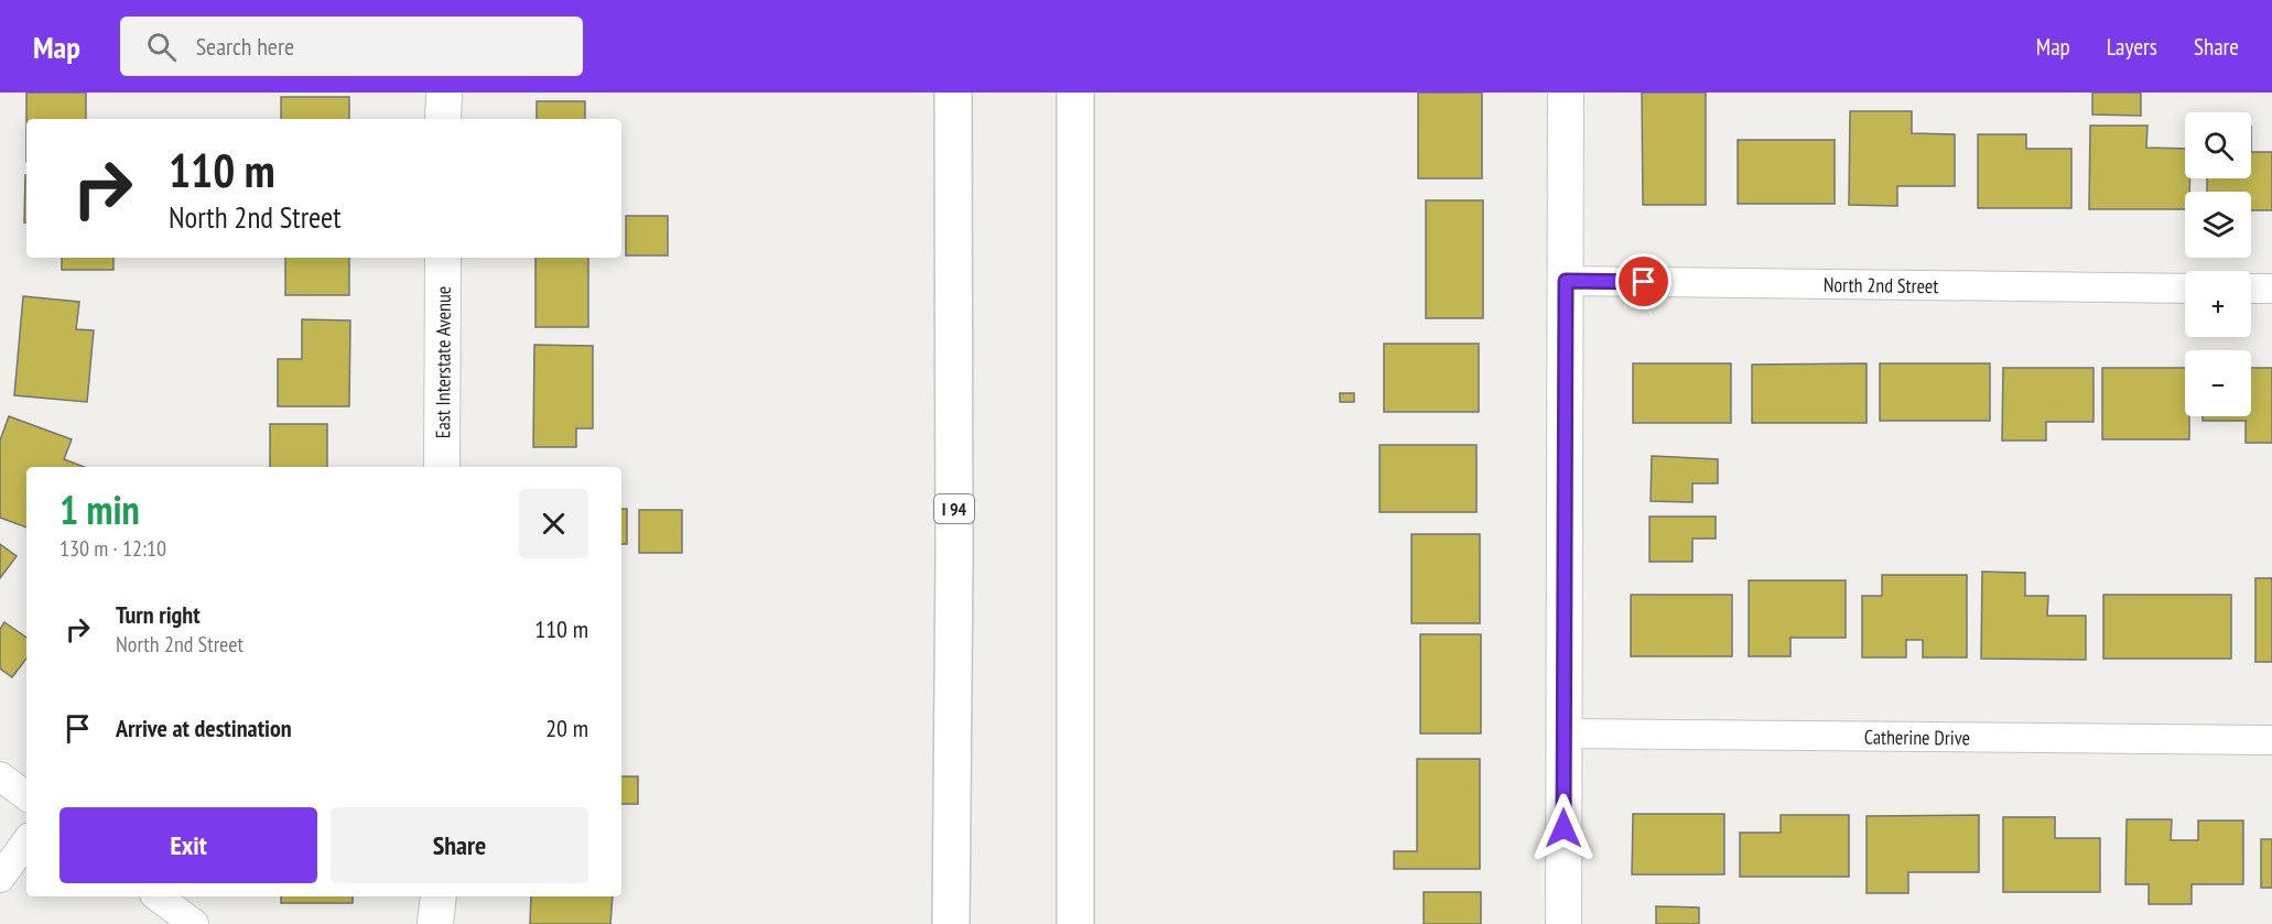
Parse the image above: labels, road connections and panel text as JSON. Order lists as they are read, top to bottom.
{
  "streets": {
    "highway": ["I 94"],
    "street": ["North 2nd Street", "East Interstate Avenue", "Catherine Drive"]
  },
  "page": {
    "header": "Map",
    "search": "Search here",
    "nav": ["Map", "Layers", "Share"],
    "map_buttons": ["+", "−"],
    "turn": ["110 m", "North 2nd Street"],
    "heading": ["1 min", "130 m · 12:10"],
    "list": [
      {
        "name": "Turn right",
        "note": "North 2nd Street",
        "value": "110 m"
      },
      {
        "name": "Arrive at destination",
        "value": "20 m"
      }
    ],
    "buttons": ["Exit", "Share"]
  }
}
